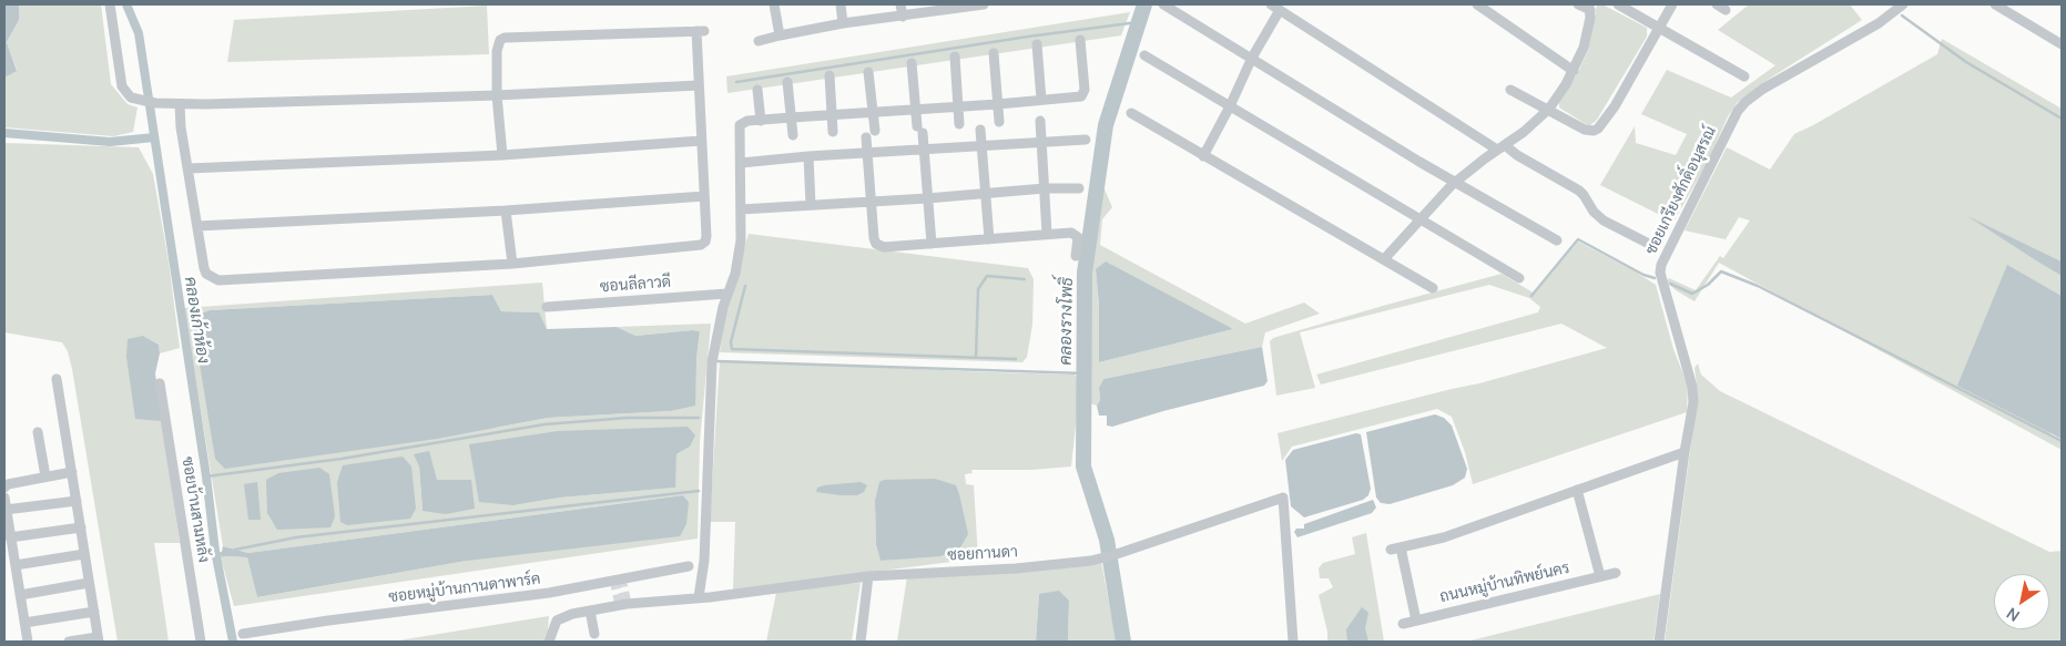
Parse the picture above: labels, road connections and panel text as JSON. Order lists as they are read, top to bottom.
{
  "streets": {
    "street": [
      "ซอยเกรียงศักดิ์อนุสรณ์",
      "ซอนลีลาวดี",
      "ซอยบ้านสามหลัง",
      "ซอยกานดา",
      "ถนนหมู่บ้านทิพย์นคร",
      "ซอยหมู่บ้านกานดาพาร์ค"
    ]
  },
  "water": ["คลองเก้าห้อง", "คลองรางโพธิ์"],
  "north": "bottom left"
}
